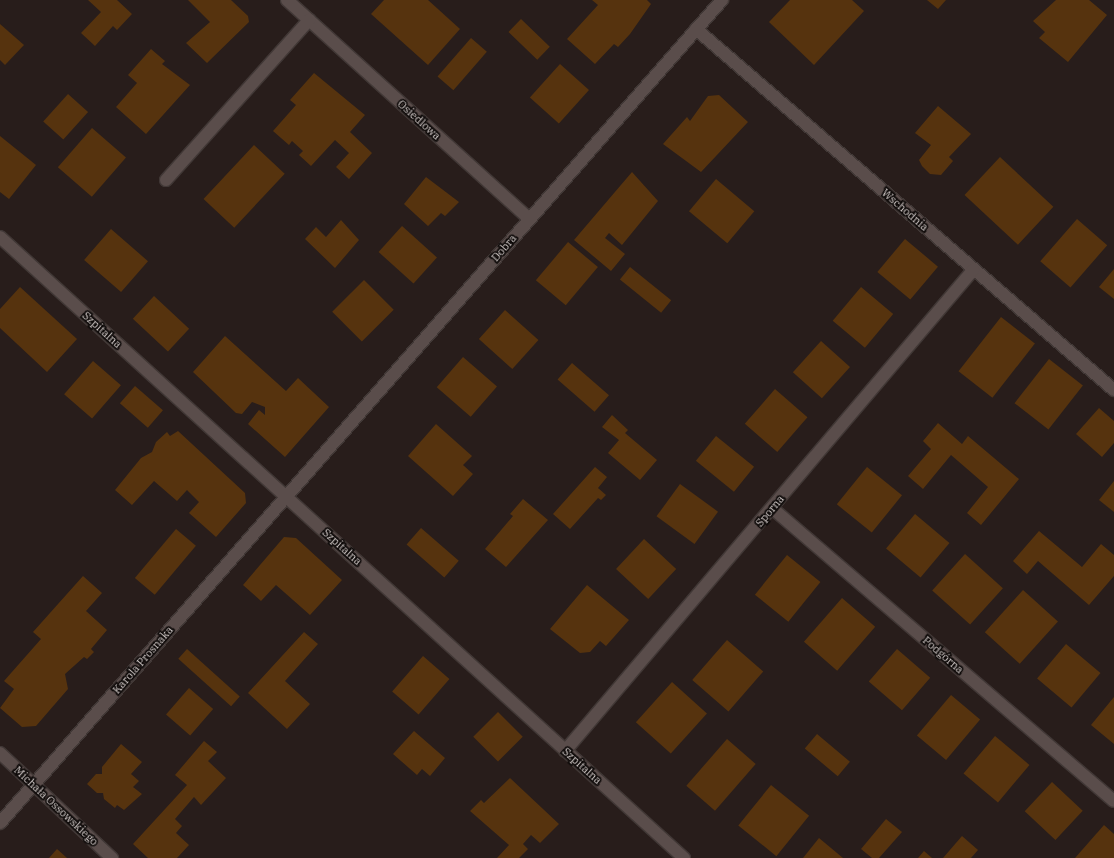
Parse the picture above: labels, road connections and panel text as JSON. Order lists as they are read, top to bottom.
{
  "streets": {
    "street": [
      "Osiedlowa",
      "Wschodnia",
      "Dobra",
      "Szpitalna",
      "Sporna",
      "Podgórna",
      "Karola Prosnaka",
      "Michała Ossowskiego"
    ]
  },
  "crossings": [
    ["Osiedlowa", "Dobra"],
    ["Wschodnia", "Dobra"],
    ["Wschodnia", "Sporna"],
    ["Dobra", "Szpitalna"],
    ["Dobra", "Karola Prosnaka"],
    ["Szpitalna", "Sporna"],
    ["Szpitalna", "Karola Prosnaka"],
    ["Sporna", "Podgórna"],
    ["Karola Prosnaka", "Michała Ossowskiego"]
  ]
}
